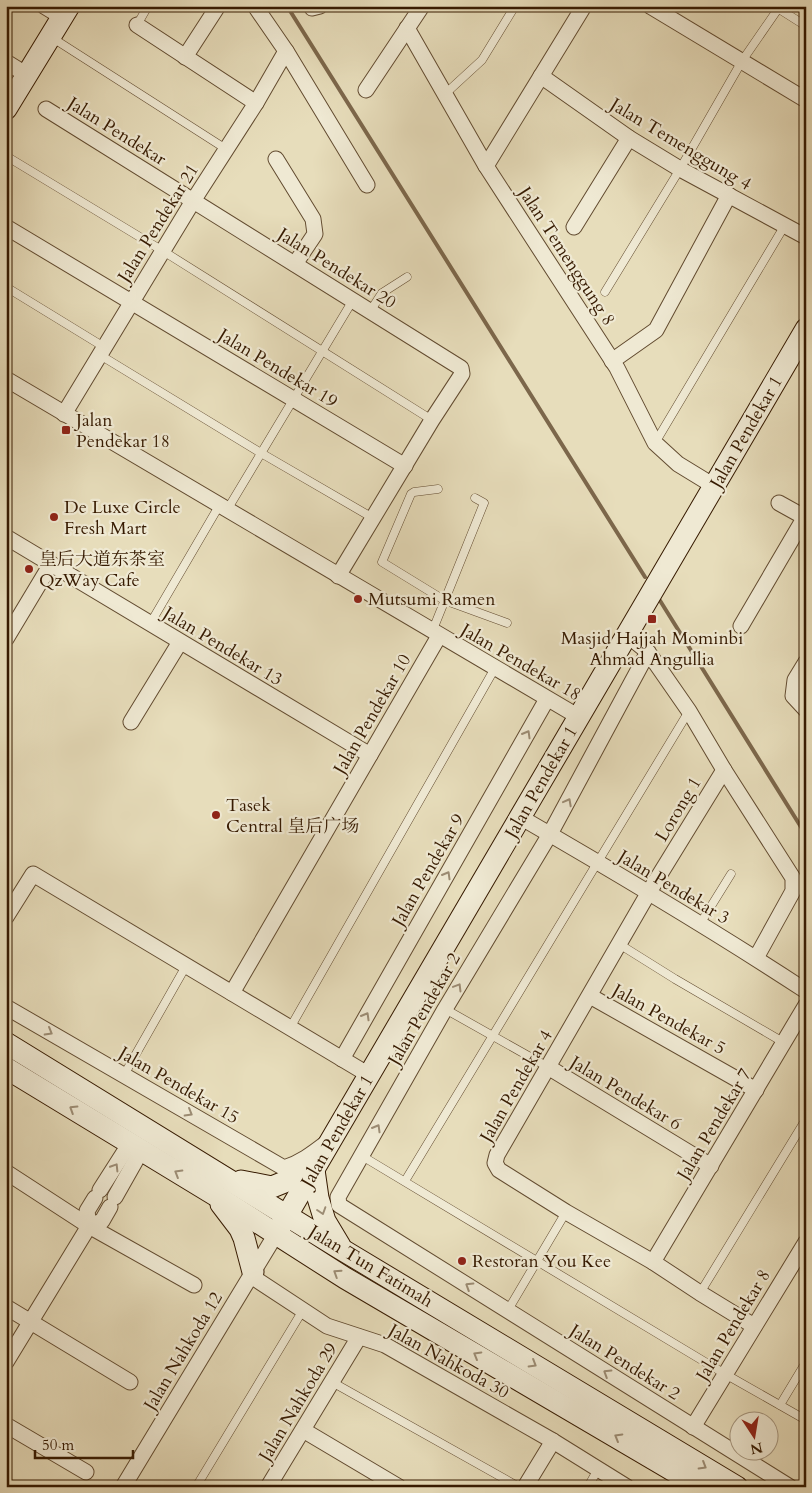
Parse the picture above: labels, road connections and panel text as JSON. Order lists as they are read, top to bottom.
{
  "streets": {
    "main road": ["Jalan Pendekar 1", "Jalan Tun Fatimah"],
    "street": [
      "Jalan Pendekar",
      "Jalan Temenggung 4",
      "Jalan Pendekar 21",
      "Jalan Temenggung 8",
      "Jalan Pendekar 20",
      "Jalan Pendekar 19",
      "Jalan Pendekar 13",
      "Jalan Pendekar 18",
      "Jalan Pendekar 10",
      "Lorong 1",
      "Jalan Pendekar 9",
      "Jalan Pendekar 3",
      "Jalan Pendekar 2",
      "Jalan Pendekar 5",
      "Jalan Pendekar 15",
      "Jalan Pendekar 4",
      "Jalan Pendekar 6",
      "Jalan Pendekar 7",
      "Jalan Pendekar 8",
      "Jalan Nahkoda 12",
      "Jalan Nahkoda 30",
      "Jalan Nahkoda 29"
    ]
  },
  "crossings": [
    ["Jalan Pendekar", "Jalan Pendekar 21"],
    ["Jalan Pendekar", "Jalan Pendekar 20"],
    ["Jalan Pendekar 21", "Jalan Pendekar 20"],
    ["Jalan Pendekar 21", "Jalan Pendekar 19"],
    ["Jalan Pendekar 21", "Jalan Pendekar 18"],
    ["Jalan Temenggung 8", "Jalan Pendekar 1"],
    ["Jalan Pendekar 1", "Jalan Pendekar 18"],
    ["Jalan Pendekar 1", "Jalan Pendekar 3"],
    ["Jalan Pendekar 1", "Jalan Pendekar 15"],
    ["Jalan Pendekar 1", "Jalan Tun Fatimah"],
    ["Jalan Pendekar 1", "Jalan Nahkoda 12"],
    ["Jalan Pendekar 13", "Jalan Pendekar 10"],
    ["Jalan Pendekar 18", "Jalan Pendekar 10"],
    ["Jalan Pendekar 18", "Jalan Pendekar 9"],
    ["Lorong 1", "Jalan Pendekar 3"],
    ["Lorong 1", "Jalan Pendekar 4"],
    ["Jalan Pendekar 3", "Jalan Pendekar 2"],
    ["Jalan Pendekar 3", "Jalan Pendekar 4"],
    ["Jalan Pendekar 2", "Jalan Pendekar 8"],
    ["Jalan Pendekar 5", "Jalan Pendekar 4"],
    ["Jalan Pendekar 5", "Jalan Pendekar 7"],
    ["Jalan Pendekar 4", "Jalan Pendekar 6"],
    ["Jalan Pendekar 4", "Jalan Pendekar 7"],
    ["Jalan Pendekar 4", "Jalan Pendekar 8"],
    ["Jalan Pendekar 6", "Jalan Pendekar 7"],
    ["Jalan Tun Fatimah", "Jalan Nahkoda 12"],
    ["Jalan Nahkoda 12", "Jalan Nahkoda 30"],
    ["Jalan Nahkoda 30", "Jalan Nahkoda 29"]
  ],
  "one_way": ["Jalan Pendekar 9"],
  "places": {
    "transit": ["Jalan Pendekar 18", "Masjid Hajjah Mominbi Ahmad Angullia"],
    "other": [
      "De Luxe Circle Fresh Mart",
      "皇后大道东茶室 QzWay Cafe",
      "Mutsumi Ramen",
      "Tasek Central 皇后广场",
      "Restoran You Kee"
    ]
  },
  "scale_bar": "50 m",
  "north": "bottom"
}
